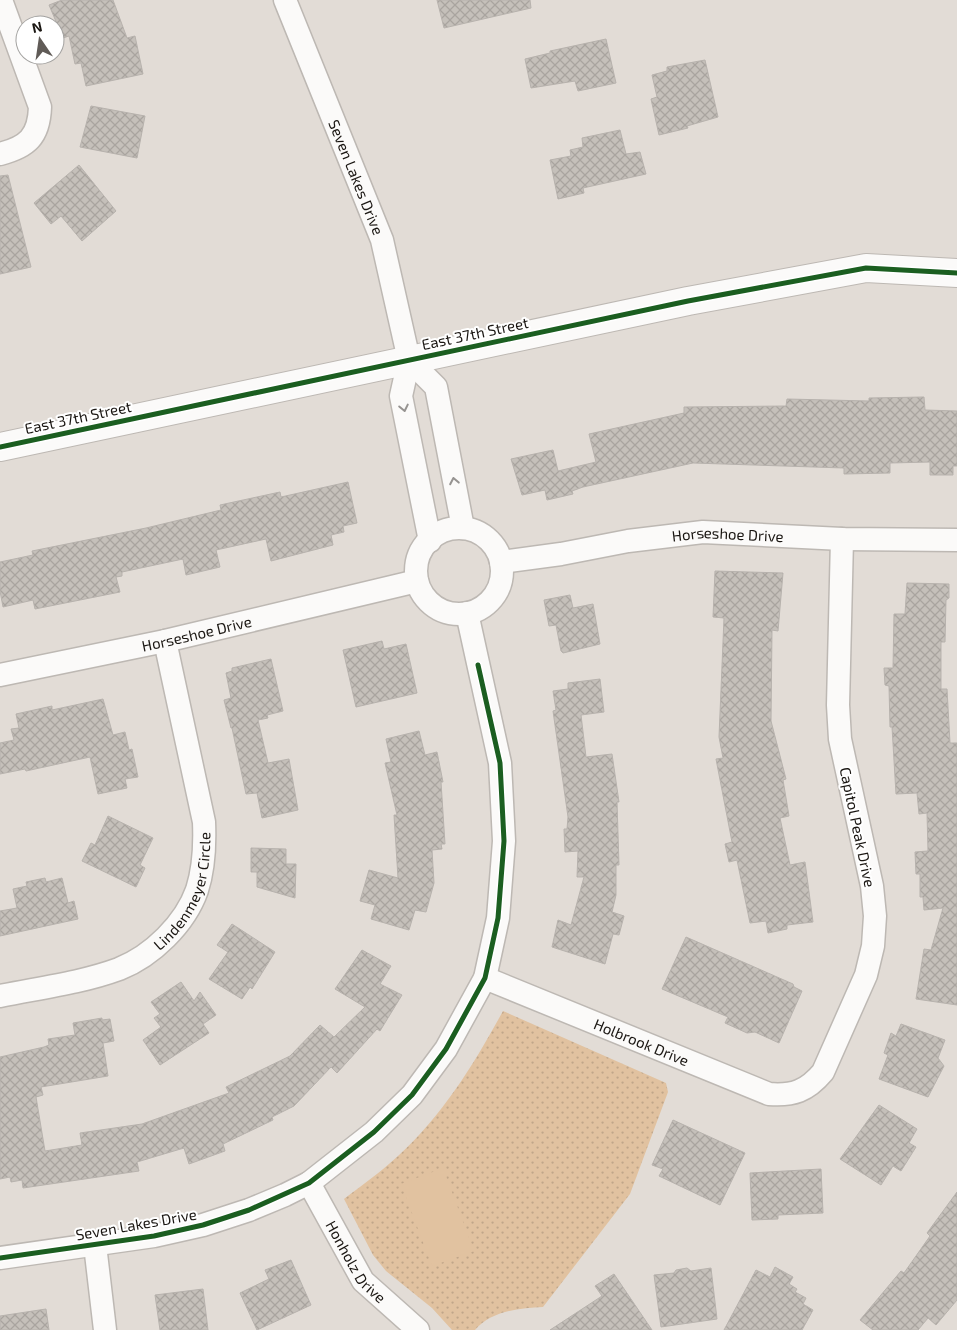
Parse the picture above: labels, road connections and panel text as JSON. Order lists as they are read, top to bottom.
{
  "streets": {
    "main road": ["East 37th Street"],
    "street": [
      "Seven Lakes Drive",
      "Horseshoe Drive",
      "Capitol Peak Drive",
      "Lindenmeyer Circle",
      "Holbrook Drive",
      "Honholz Drive"
    ]
  },
  "crossings": [
    ["Seven Lakes Drive", "East 37th Street"],
    ["Seven Lakes Drive", "Horseshoe Drive"],
    ["Seven Lakes Drive", "Holbrook Drive"],
    ["Seven Lakes Drive", "Honholz Drive"],
    ["Horseshoe Drive", "Capitol Peak Drive"],
    ["Horseshoe Drive", "Lindenmeyer Circle"],
    ["Capitol Peak Drive", "Holbrook Drive"]
  ],
  "north": "top"
}
